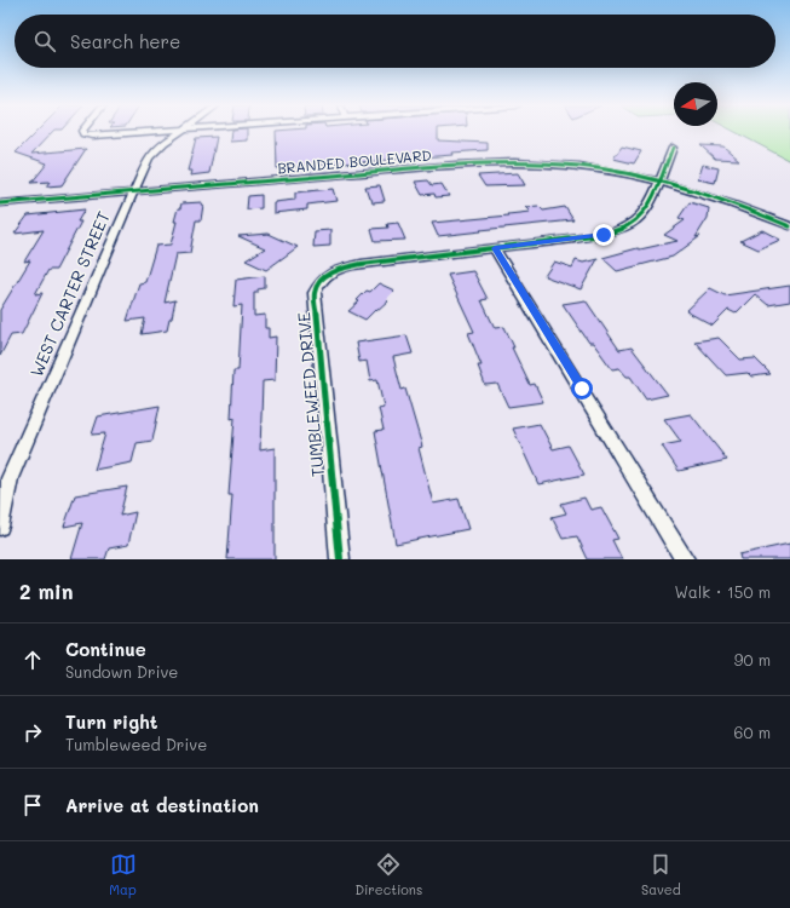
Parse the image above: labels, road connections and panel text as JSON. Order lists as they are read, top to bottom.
{
  "streets": {
    "street": ["BRANDED BOULEVARD", "WEST CARTER STREET", "TUMBLEWEED DRIVE"]
  },
  "crossings": [
    ["BRANDED BOULEVARD", "WEST CARTER STREET"],
    ["BRANDED BOULEVARD", "TUMBLEWEED DRIVE"]
  ],
  "north": "left",
  "page": {
    "search": "Search here",
    "heading": ["2 min", "Walk · 150 m"],
    "list": [
      ["Continue", "Sundown Drive", "90 m"],
      ["Turn right", "Tumbleweed Drive", "60 m"],
      "Arrive at destination"
    ],
    "nav": ["Map", "Directions", "Saved"]
  }
}
